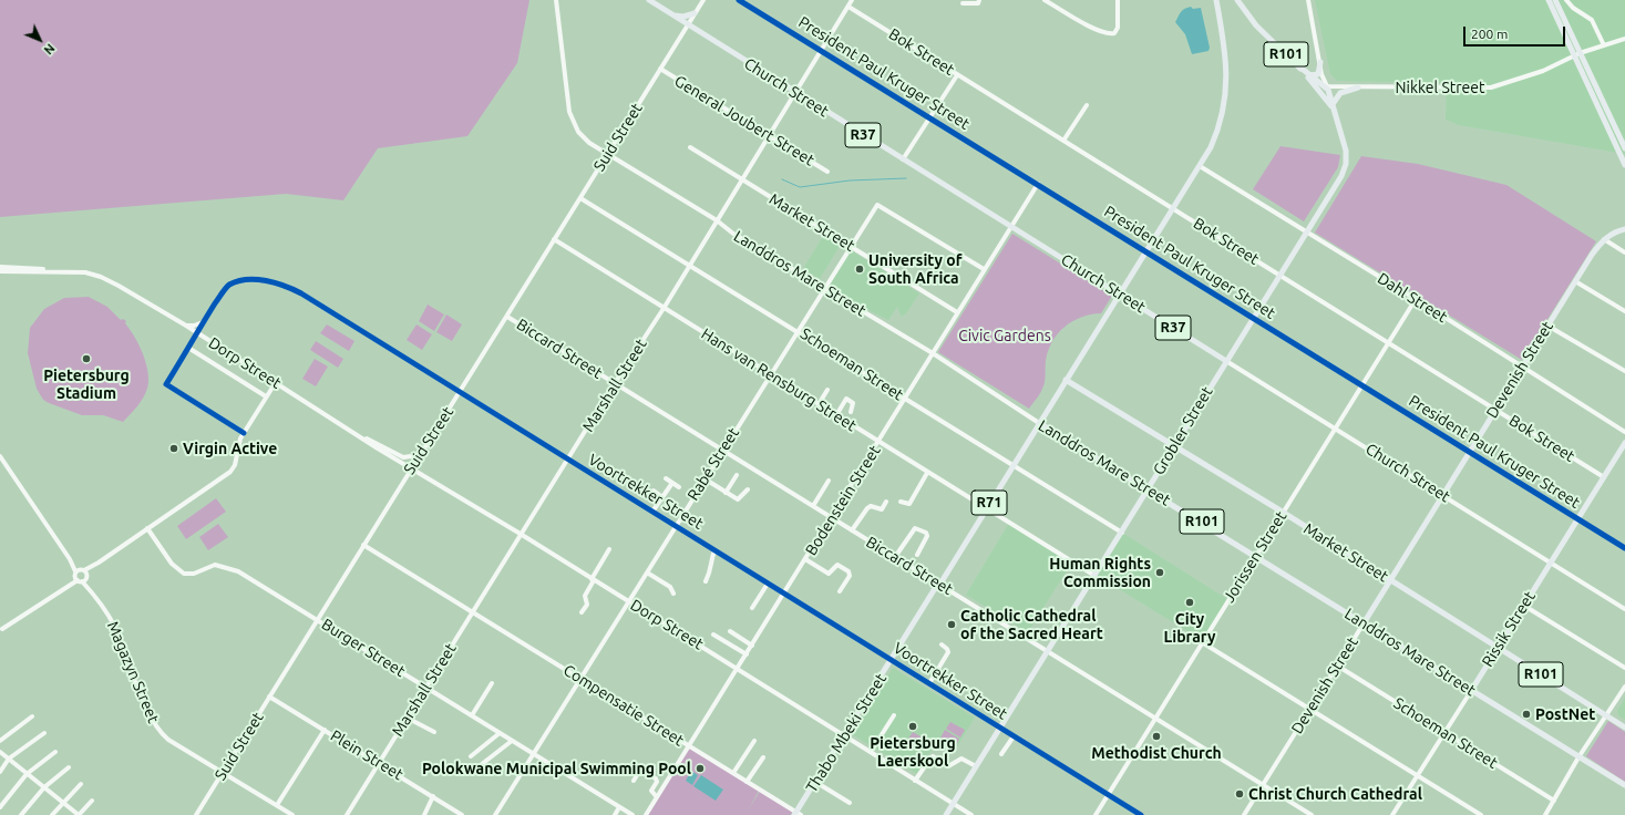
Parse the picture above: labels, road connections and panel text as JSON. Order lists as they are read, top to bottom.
{
  "streets": {
    "main road": [
      "R101",
      "Church Street",
      "R37",
      "Market Street",
      "Landdros Mare Street",
      "Devenish Street",
      "Grobler Street",
      "R71",
      "Rissik Street",
      "Thabo Mbeki Street"
    ],
    "street": [
      "Bok Street",
      "President Paul Kruger Street",
      "Nikkel Street",
      "General Joubert Street",
      "Suid Street",
      "Dahl Street",
      "Biccard Street",
      "Dorp Street",
      "Schoeman Street",
      "Hans van Rensburg Street",
      "Marshall Street",
      "Rabé Street",
      "Voortrekker Street",
      "Bodenstein Street",
      "Jorissen Street",
      "Burger Street",
      "Magazyn Street",
      "Compensatie Street",
      "Plein Street"
    ]
  },
  "crossings": [
    ["Bok Street", "Devenish Street"],
    ["Bok Street", "Marshall Street"],
    ["Bok Street", "Grobler Street"],
    ["Bok Street", "Jorissen Street"],
    ["Bok Street", "Rissik Street"],
    ["Bok Street", "Thabo Mbeki Street"],
    ["R101", "Nikkel Street"],
    ["R101", "Grobler Street"],
    ["President Paul Kruger Street", "Devenish Street"],
    ["President Paul Kruger Street", "Marshall Street"],
    ["President Paul Kruger Street", "Grobler Street"],
    ["President Paul Kruger Street", "Bodenstein Street"],
    ["President Paul Kruger Street", "Jorissen Street"],
    ["President Paul Kruger Street", "Rissik Street"],
    ["President Paul Kruger Street", "Thabo Mbeki Street"],
    ["Church Street", "Suid Street"],
    ["Church Street", "Devenish Street"],
    ["Church Street", "Marshall Street"],
    ["Church Street", "Grobler Street"],
    ["Church Street", "Bodenstein Street"],
    ["Church Street", "Jorissen Street"],
    ["Church Street", "Rissik Street"],
    ["Church Street", "Thabo Mbeki Street"],
    ["Nikkel Street", "Grobler Street"],
    ["General Joubert Street", "Suid Street"],
    ["General Joubert Street", "Marshall Street"],
    ["Suid Street", "Landdros Mare Street"],
    ["Suid Street", "Biccard Street"],
    ["Suid Street", "Dorp Street"],
    ["Suid Street", "Schoeman Street"],
    ["Suid Street", "Hans van Rensburg Street"],
    ["Suid Street", "Voortrekker Street"],
    ["Suid Street", "Burger Street"],
    ["Suid Street", "Magazyn Street"],
    ["Suid Street", "Compensatie Street"],
    ["Suid Street", "Plein Street"],
    ["Market Street", "Devenish Street"],
    ["Market Street", "Marshall Street"],
    ["Market Street", "Grobler Street"],
    ["Market Street", "Rabé Street"],
    ["Market Street", "Bodenstein Street"],
    ["Market Street", "Jorissen Street"],
    ["Market Street", "Rissik Street"],
    ["Market Street", "Thabo Mbeki Street"],
    ["Landdros Mare Street", "Devenish Street"],
    ["Landdros Mare Street", "Marshall Street"],
    ["Landdros Mare Street", "Grobler Street"],
    ["Landdros Mare Street", "Rabé Street"],
    ["Landdros Mare Street", "Bodenstein Street"],
    ["Landdros Mare Street", "Jorissen Street"],
    ["Landdros Mare Street", "Rissik Street"],
    ["Landdros Mare Street", "Thabo Mbeki Street"],
    ["Dahl Street", "Devenish Street"],
    ["Dahl Street", "Grobler Street"],
    ["Dahl Street", "Jorissen Street"],
    ["Dahl Street", "Thabo Mbeki Street"],
    ["Biccard Street", "Devenish Street"],
    ["Biccard Street", "Marshall Street"],
    ["Biccard Street", "Grobler Street"],
    ["Biccard Street", "Rabé Street"],
    ["Biccard Street", "Bodenstein Street"],
    ["Biccard Street", "Jorissen Street"],
    ["Biccard Street", "Thabo Mbeki Street"],
    ["Dorp Street", "Marshall Street"],
    ["Dorp Street", "Grobler Street"],
    ["Dorp Street", "Rabé Street"],
    ["Dorp Street", "Voortrekker Street"],
    ["Dorp Street", "Bodenstein Street"],
    ["Dorp Street", "Thabo Mbeki Street"],
    ["Schoeman Street", "Devenish Street"],
    ["Schoeman Street", "Marshall Street"],
    ["Schoeman Street", "Grobler Street"],
    ["Schoeman Street", "Rabé Street"],
    ["Schoeman Street", "Bodenstein Street"],
    ["Schoeman Street", "Rissik Street"],
    ["Schoeman Street", "Thabo Mbeki Street"],
    ["Hans van Rensburg Street", "Marshall Street"],
    ["Hans van Rensburg Street", "Grobler Street"],
    ["Hans van Rensburg Street", "Rabé Street"],
    ["Hans van Rensburg Street", "Bodenstein Street"],
    ["Hans van Rensburg Street", "Thabo Mbeki Street"],
    ["Marshall Street", "Voortrekker Street"],
    ["Marshall Street", "Burger Street"],
    ["Marshall Street", "Compensatie Street"],
    ["Marshall Street", "Plein Street"],
    ["Grobler Street", "Voortrekker Street"],
    ["Rabé Street", "Voortrekker Street"],
    ["Rabé Street", "Bodenstein Street"],
    ["Rabé Street", "Burger Street"],
    ["Rabé Street", "Compensatie Street"],
    ["Voortrekker Street", "Bodenstein Street"],
    ["Voortrekker Street", "Jorissen Street"],
    ["Voortrekker Street", "Thabo Mbeki Street"],
    ["Bodenstein Street", "Compensatie Street"],
    ["Compensatie Street", "Thabo Mbeki Street"]
  ],
  "parks": ["Civic Gardens"],
  "places": [
    "University of South Africa",
    "Pietersburg Stadium",
    "Virgin Active",
    "Human Rights Commission",
    "City Library",
    "Catholic Cathedral of the Sacred Heart",
    "PostNet",
    "Pietersburg Laerskool",
    "Methodist Church",
    "Polokwane Municipal Swimming Pool",
    "Christ Church Cathedral"
  ],
  "scale_bar": "200 m",
  "north": "bottom right"
}
